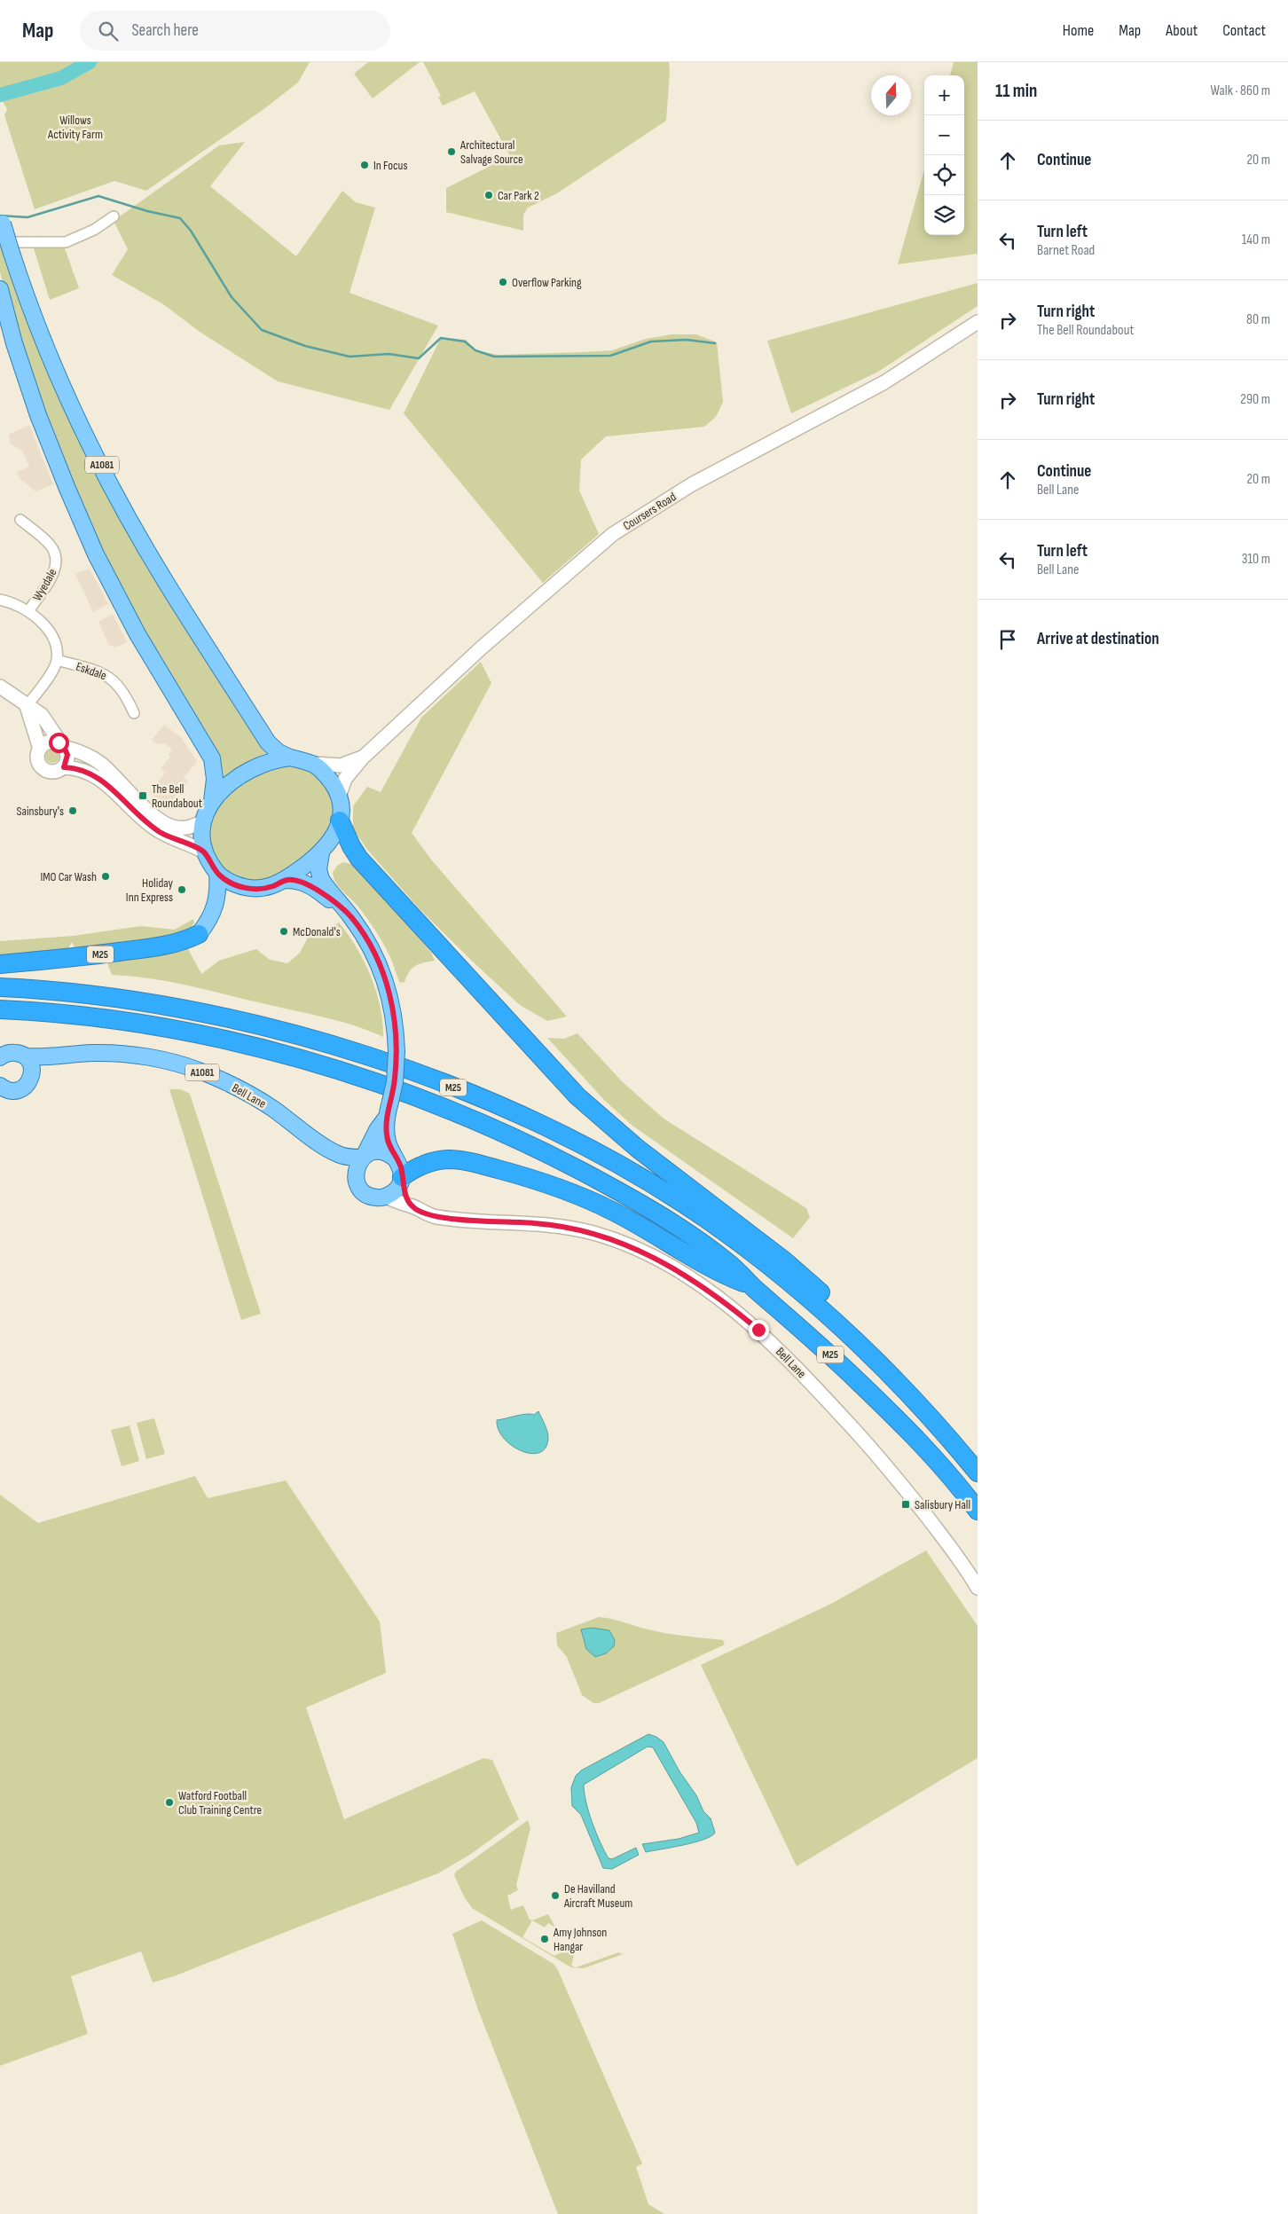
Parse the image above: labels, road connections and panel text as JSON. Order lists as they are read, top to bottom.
{
  "streets": {
    "highway": ["M25"],
    "main road": ["A1081", "Bell Lane"],
    "street": ["Coursers Road", "Wyedale", "Eskdale"]
  },
  "crossings": [
    ["A1081", "Coursers Road"],
    ["A1081", "M25"],
    ["Coursers Road", "M25"],
    ["M25", "Bell Lane"]
  ],
  "parks": ["Willows Activity Farm"],
  "places": {
    "other": [
      "Architectural Salvage Source",
      "In Focus",
      "Car Park 2",
      "Overflow Parking",
      "Sainsbury's",
      "IMO Car Wash",
      "Holiday Inn Express",
      "McDonald's",
      "Watford Football Club Training Centre",
      "De Havilland Aircraft Museum",
      "Amy Johnson Hangar"
    ],
    "transit": ["The Bell Roundabout", "Salisbury Hall"]
  },
  "north": "top",
  "page": {
    "header": "Map",
    "search": "Search here",
    "nav": [
      "Home",
      "Map",
      "About",
      "Contact"
    ],
    "heading": ["11 min", "Walk · 860 m"],
    "map_buttons": ["+", "−"],
    "list": [
      ["Continue", "20 m"],
      ["Turn left", "Barnet Road", "140 m"],
      ["Turn right", "The Bell Roundabout", "80 m"],
      ["Turn right", "290 m"],
      ["Continue", "Bell Lane", "20 m"],
      ["Turn left", "Bell Lane", "310 m"],
      "Arrive at destination"
    ]
  }
}
